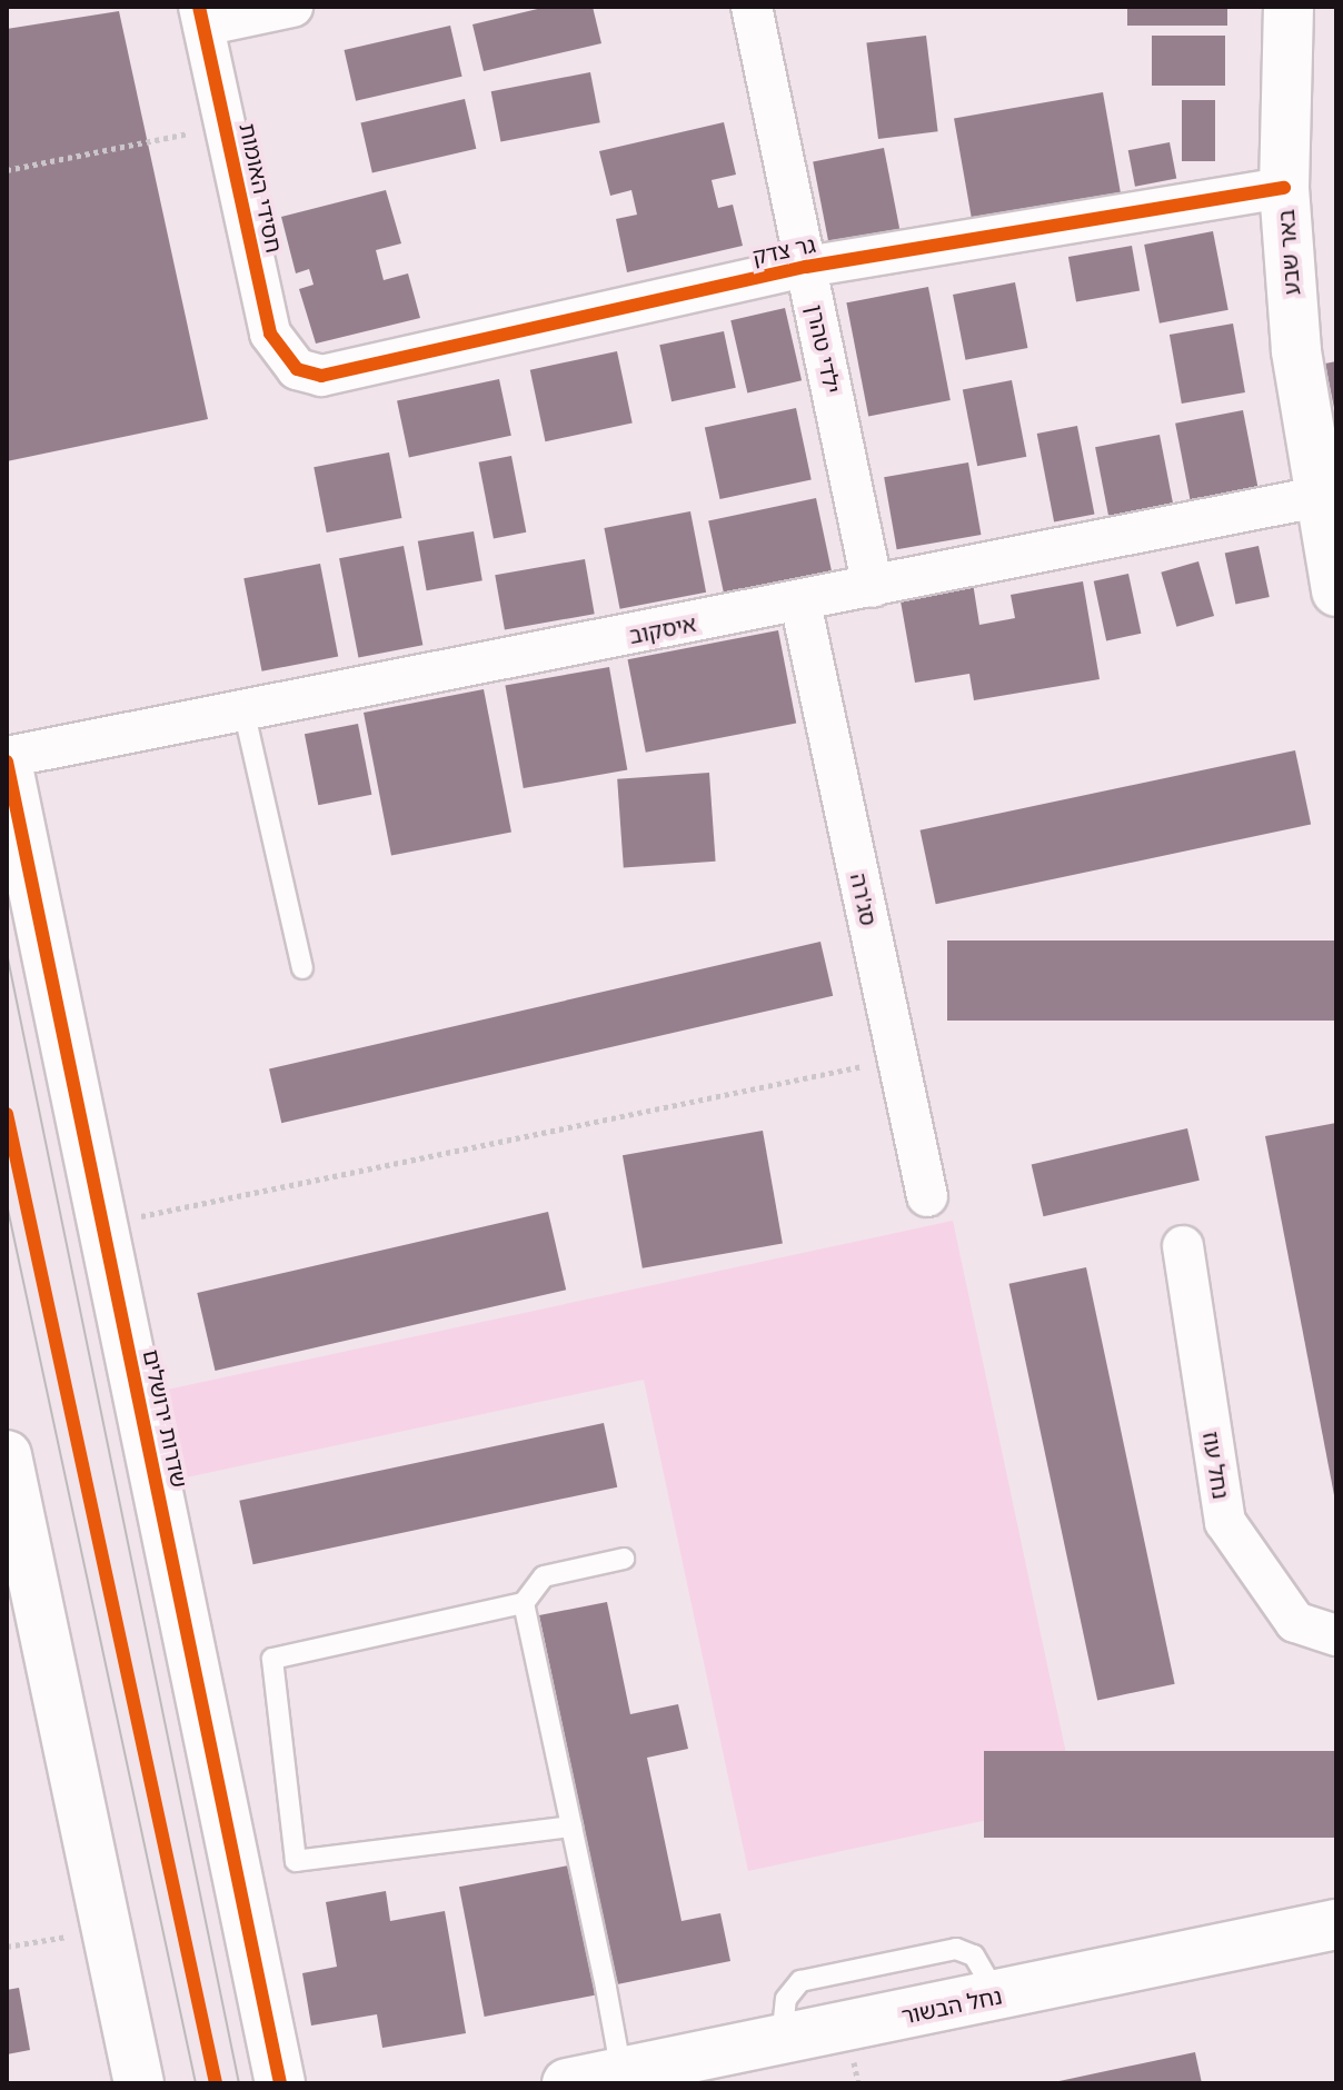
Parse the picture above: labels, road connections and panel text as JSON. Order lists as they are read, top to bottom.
{
  "streets": {
    "street": [
      "חסידי האומות",
      "גר צדק",
      "באר שבע",
      "ילדי טהרן",
      "איסקוב",
      "סג'רה",
      "שדרות ירושלים",
      "נחל עוז",
      "נחל הבשור"
    ]
  },
  "crossings": [
    ["חסידי האומות", "גר צדק"],
    ["גר צדק", "באר שבע"],
    ["גר צדק", "ילדי טהרן"],
    ["באר שבע", "איסקוב"],
    ["ילדי טהרן", "איסקוב"],
    ["איסקוב", "סג'רה"],
    ["איסקוב", "שדרות ירושלים"]
  ]
}
